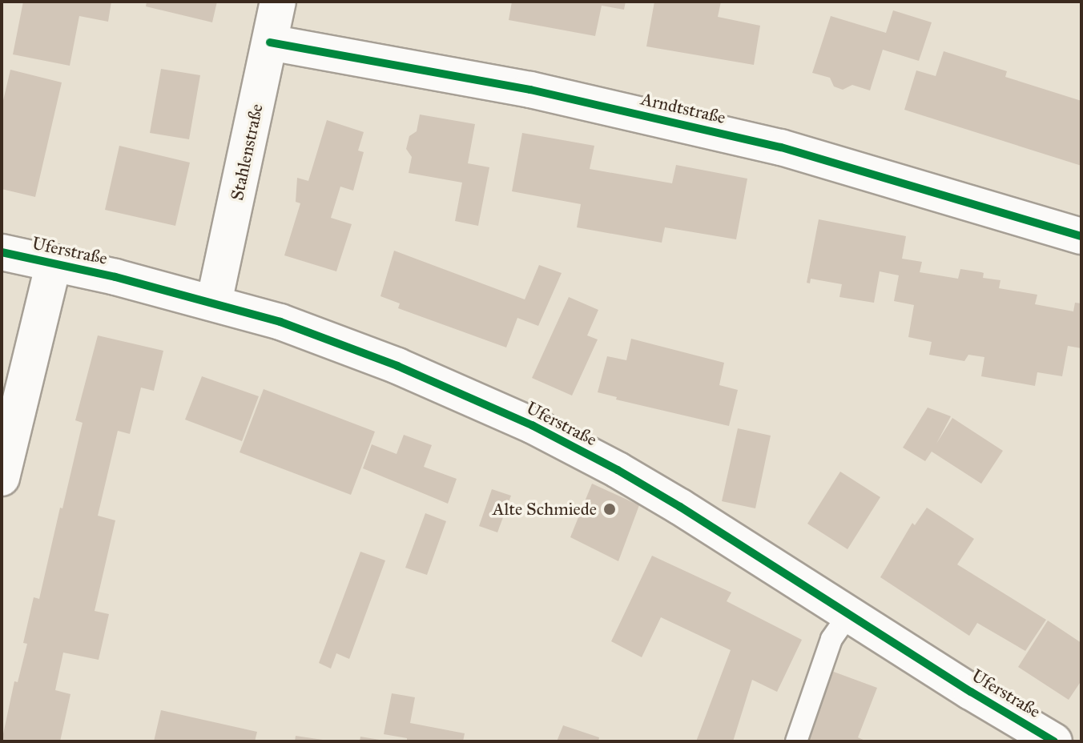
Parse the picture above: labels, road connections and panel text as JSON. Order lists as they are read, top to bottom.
{
  "streets": {
    "street": ["Arndtstraße", "Stahlenstraße", "Uferstraße"]
  },
  "crossings": [
    ["Arndtstraße", "Stahlenstraße"],
    ["Stahlenstraße", "Uferstraße"]
  ],
  "places": ["Alte Schmiede"]
}
